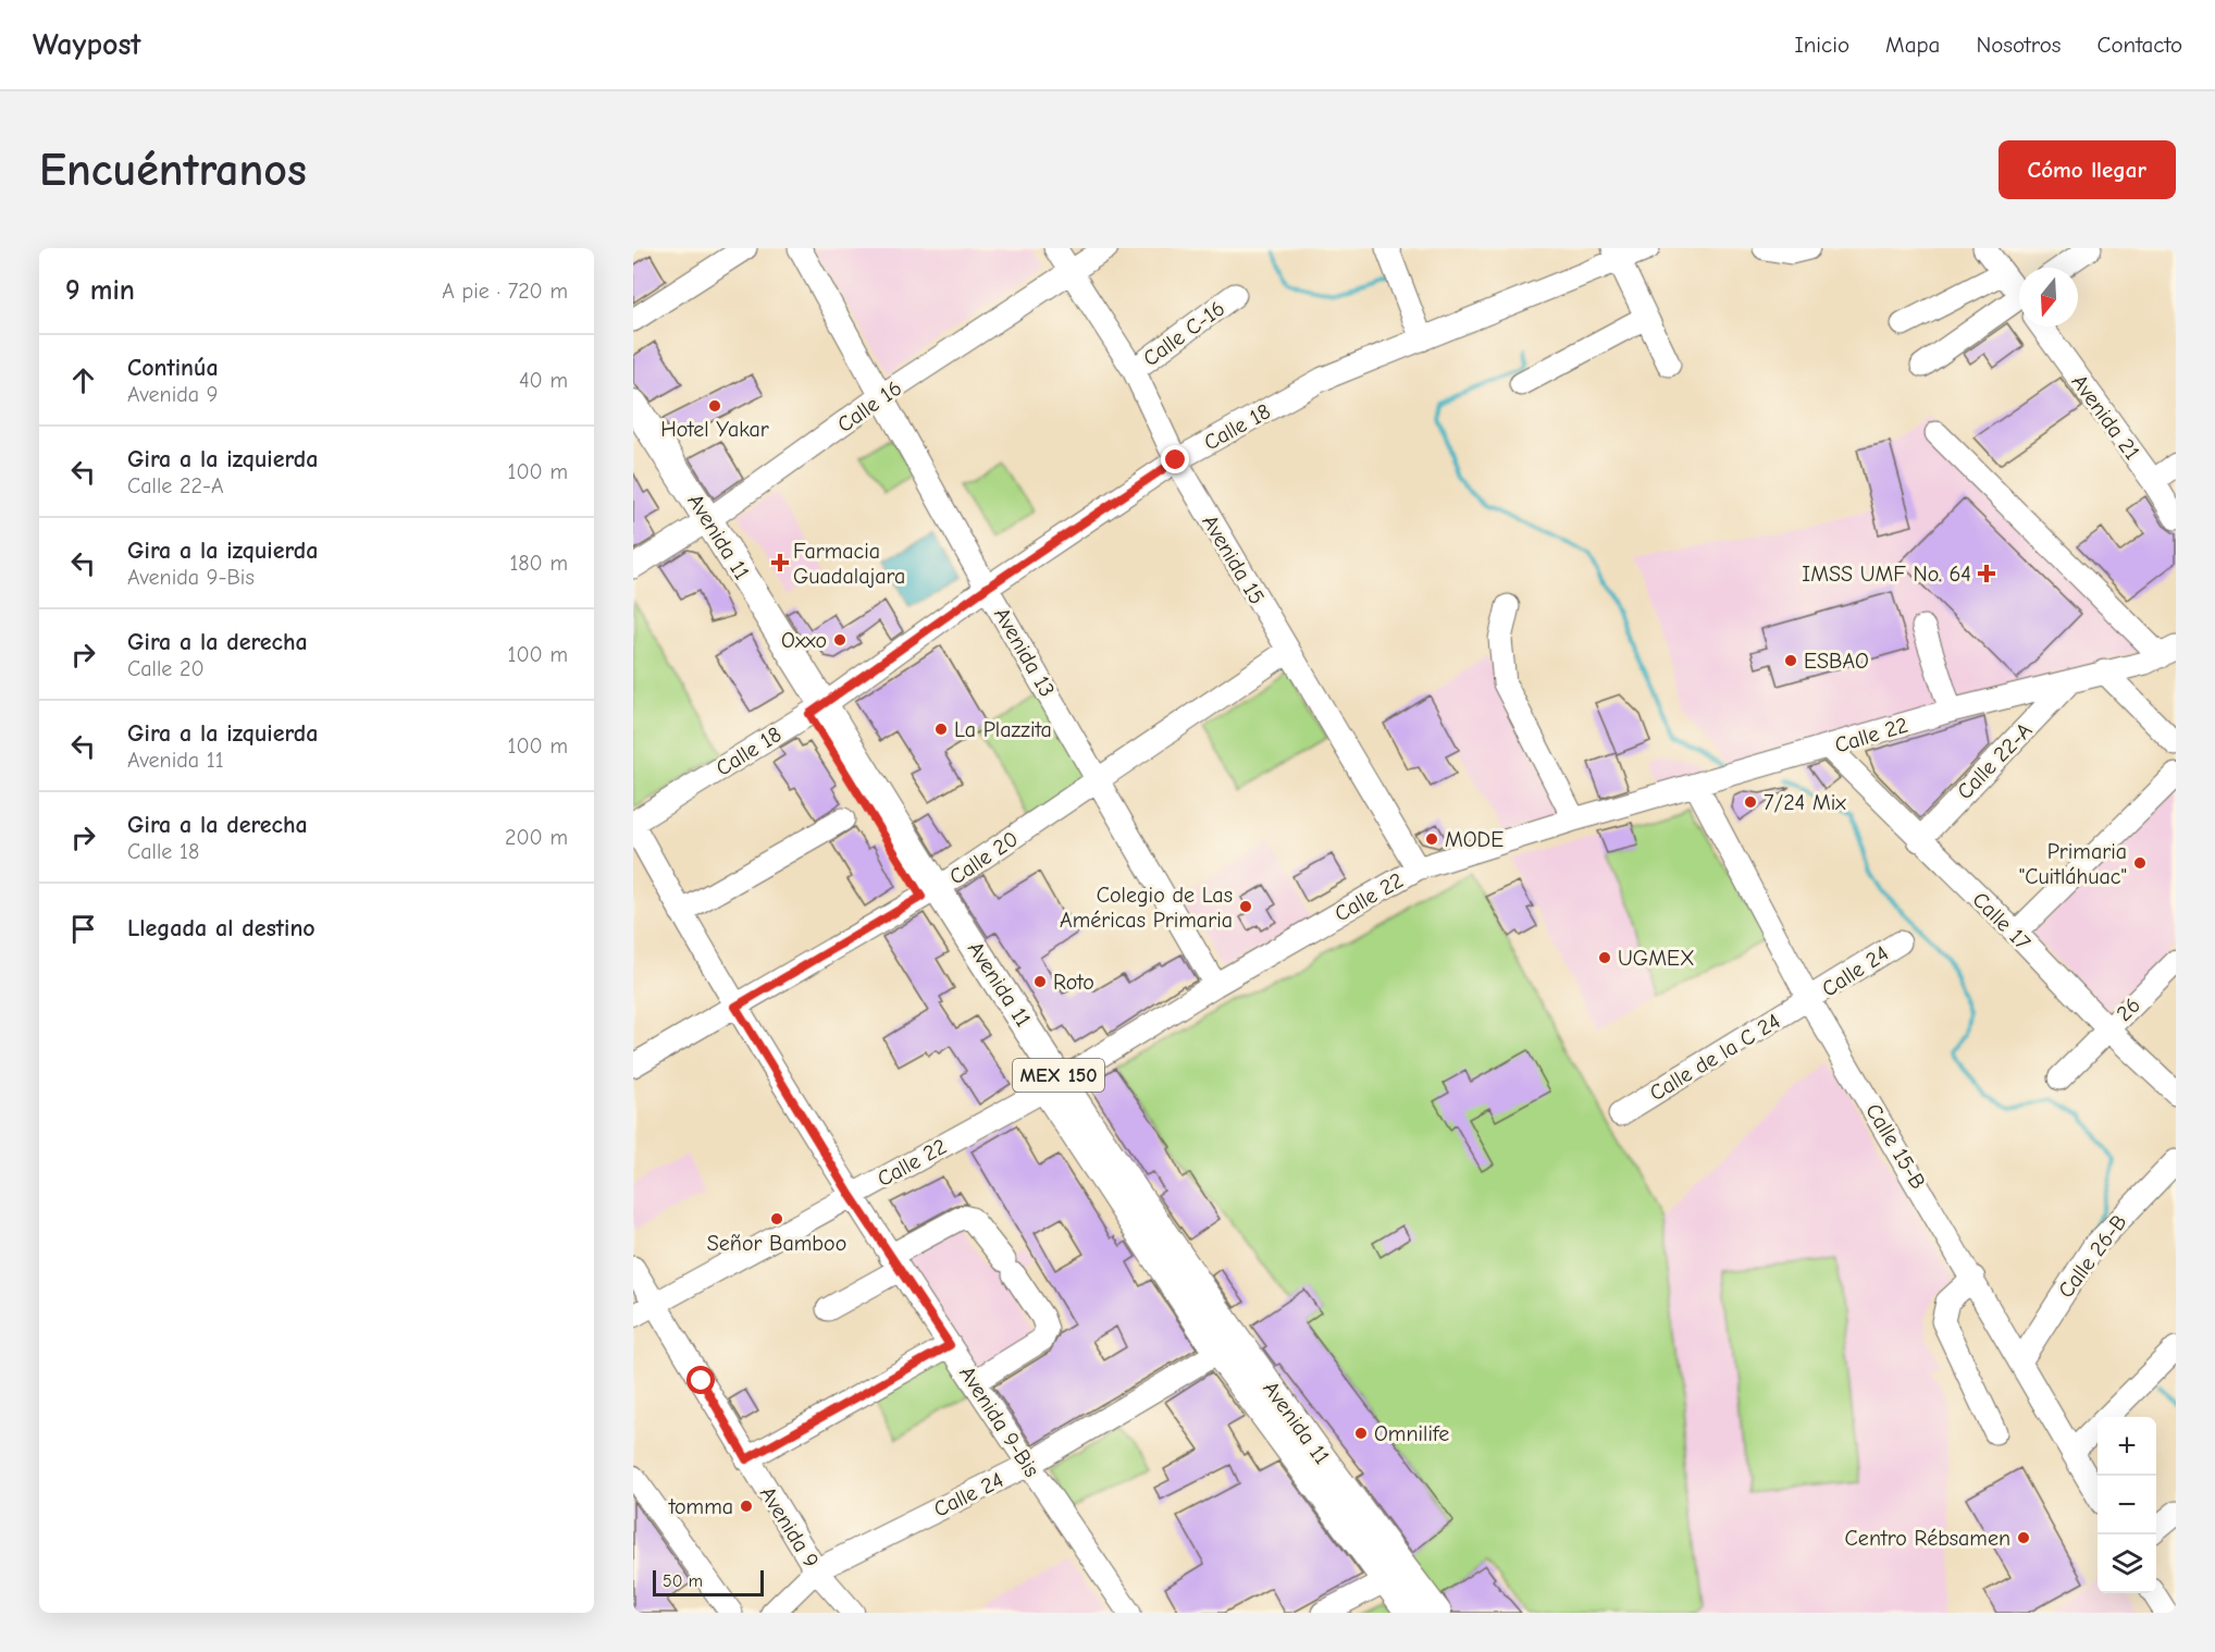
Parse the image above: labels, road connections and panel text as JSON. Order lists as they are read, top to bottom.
{
  "streets": {
    "main road": ["Avenida 11", "MEX 150"],
    "street": [
      "Calle C-16",
      "Calle 16",
      "Avenida 21",
      "Calle 18",
      "Avenida 15",
      "Avenida 13",
      "Calle 22",
      "Calle 22-A",
      "Calle 20",
      "Calle 17",
      "Calle 24",
      "26",
      "Calle de la C 24",
      "Calle 15-B",
      "Calle 26-B",
      "Avenida 9-Bis",
      "Avenida 9"
    ]
  },
  "crossings": [
    ["Calle C-16", "Avenida 15"],
    ["Calle 16", "Avenida 11"],
    ["Calle 16", "Avenida 15"],
    ["Calle 16", "Avenida 13"],
    ["Calle 18", "Avenida 11"],
    ["Calle 18", "Avenida 15"],
    ["Calle 18", "Avenida 13"],
    ["Calle 18", "Avenida 9-Bis"],
    ["Avenida 11", "Calle 22"],
    ["Avenida 11", "Calle 20"],
    ["Avenida 11", "Calle 24"],
    ["Avenida 15", "Calle 22"],
    ["Avenida 15", "Calle 20"],
    ["Avenida 13", "Calle 22"],
    ["Avenida 13", "Calle 20"],
    ["Calle 22", "Calle 22-A"],
    ["Calle 22", "Calle 17"],
    ["Calle 22", "Calle 15-B"],
    ["Calle 22", "Avenida 9-Bis"],
    ["Calle 22", "Avenida 9"],
    ["Calle 22-A", "Calle 17"],
    ["Calle 20", "Avenida 9-Bis"],
    ["Calle 17", "26"],
    ["Calle 24", "Calle de la C 24"],
    ["Calle 24", "Calle 15-B"],
    ["Calle 24", "Avenida 9-Bis"],
    ["Calle 24", "Avenida 9"],
    ["Calle de la C 24", "Calle 15-B"],
    ["Calle 15-B", "Calle 26-B"]
  ],
  "places": {
    "other": [
      "Hotel Yakar",
      "Oxxo",
      "ESBAO",
      "La Plazzita",
      "7/24 Mix",
      "MODE",
      "Primaria \"Cuitláhuac\"",
      "Colegio de Las Américas Primaria",
      "UGMEX",
      "Roto",
      "Señor Bamboo",
      "Omnilife",
      "tomma",
      "Centro Rébsamen"
    ],
    "health": ["Farmacia Guadalajara", "IMSS UMF No. 64"]
  },
  "scale_bar": "50 m",
  "north": "bottom",
  "page": {
    "header": "Waypost",
    "nav": [
      "Inicio",
      "Mapa",
      "Nosotros",
      "Contacto"
    ],
    "buttons": "Cómo llegar",
    "title": "Encuéntranos",
    "heading": ["9 min", "A pie · 720 m"],
    "list": [
      ["Continúa", "Avenida 9", "40 m"],
      ["Gira a la izquierda", "Calle 22-A", "100 m"],
      ["Gira a la izquierda", "Avenida 9-Bis", "180 m"],
      ["Gira a la derecha", "Calle 20", "100 m"],
      ["Gira a la izquierda", "Avenida 11", "100 m"],
      ["Gira a la derecha", "Calle 18", "200 m"],
      "Llegada al destino"
    ],
    "map_buttons": ["+", "−"],
    "scale": "50 m"
  }
}
